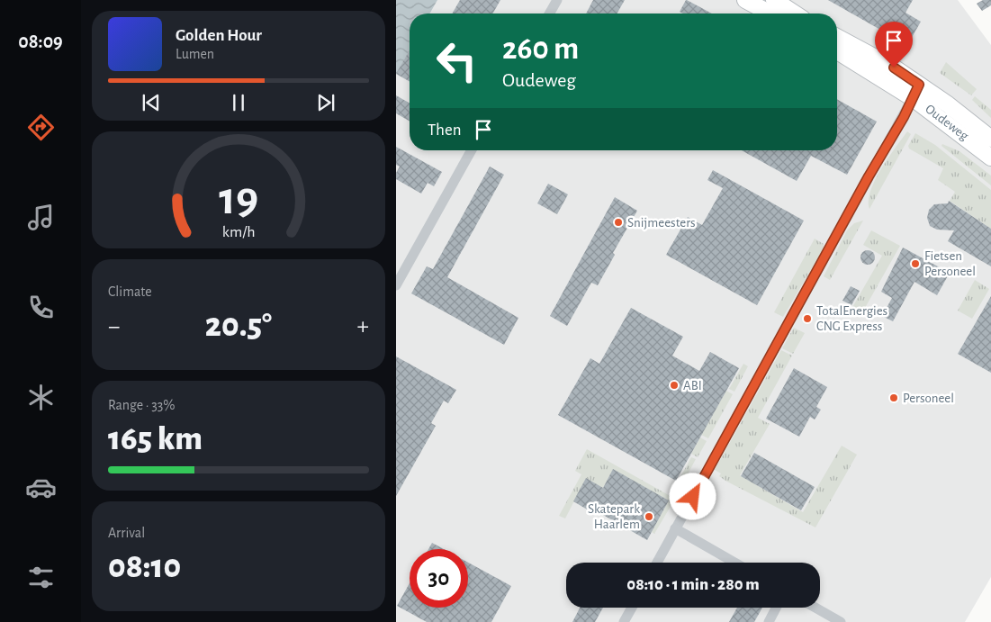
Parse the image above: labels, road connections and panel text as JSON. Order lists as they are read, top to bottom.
{
  "streets": {
    "main road": ["Oudeweg"]
  },
  "places": [
    "Snijmeesters",
    "Fietsen Personeel",
    "TotalEnergies CNG Express",
    "ABI",
    "Personeel",
    "Skatepark Haarlem"
  ],
  "page": {
    "tabs": "08:09",
    "turn": ["260 m", "Oudeweg"],
    "song": ["Golden Hour", "Lumen"],
    "then": "Then",
    "tile": [
      "Climate",
      ["Range · 33%", "165 km"],
      ["Arrival", "08:10"]
    ],
    "heat": ["−", "20.5°", "+"],
    "limit": "30",
    "trip": "08:10 · 1 min · 280 m",
    "gauge": ["19", "km/h"]
  }
}
